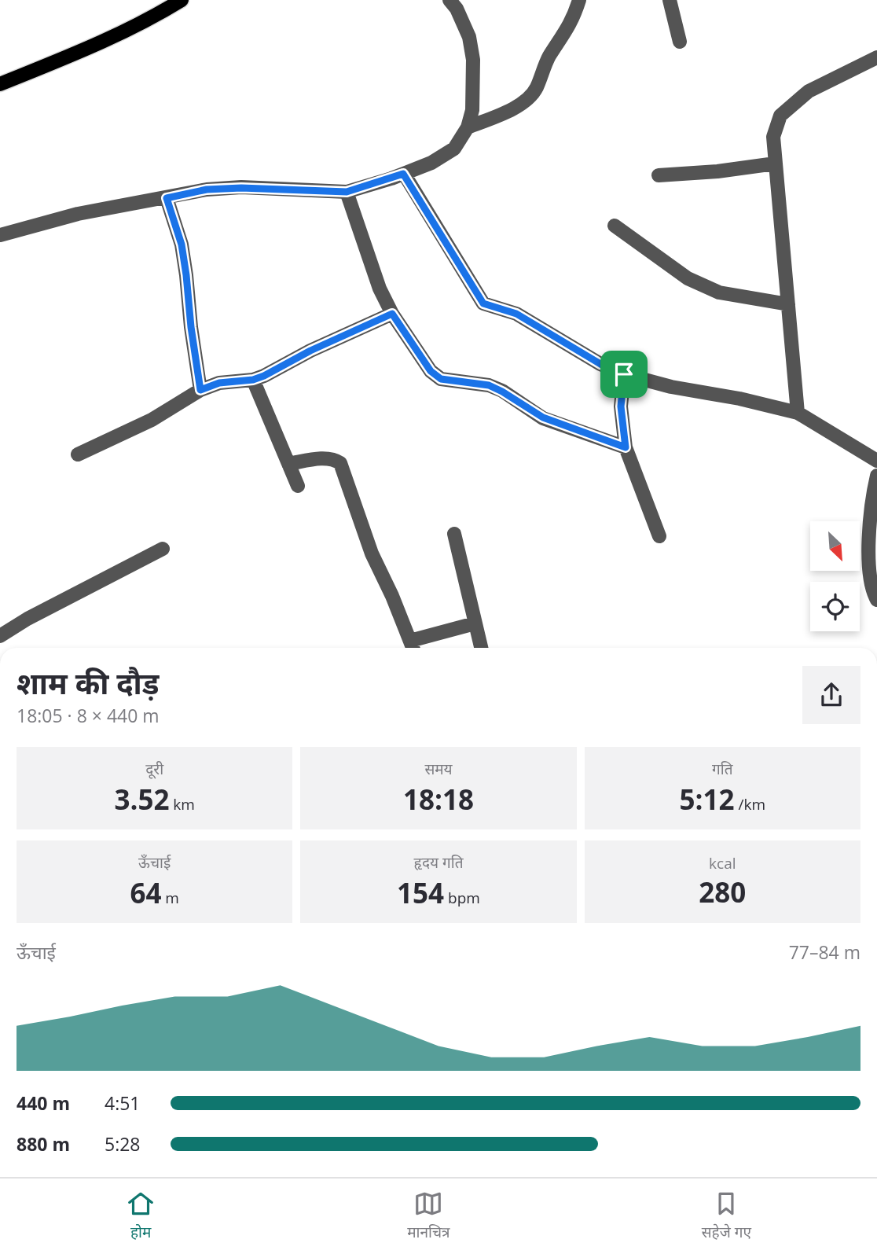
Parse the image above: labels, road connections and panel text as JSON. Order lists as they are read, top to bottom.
{
  "north": "bottom right",
  "page": {
    "heading": ["शाम की दौड़", "18:05 · 8 × 440 m"],
    "stats": [
      ["दूरी", "3.52 km"],
      ["समय", "18:18"],
      ["गति", "5:12 /km"],
      ["ऊँचाई", "64 m"],
      ["हृदय गति", "154 bpm"],
      ["kcal", "280"]
    ],
    "chart": ["ऊँचाई", "77–84 m"],
    "list": [
      {
        "name": "440 m",
        "note": "4:51"
      },
      {
        "name": "880 m",
        "note": "5:28"
      }
    ],
    "tabs": ["होम", "मानचित्र", "सहेजे गए"]
  }
}
